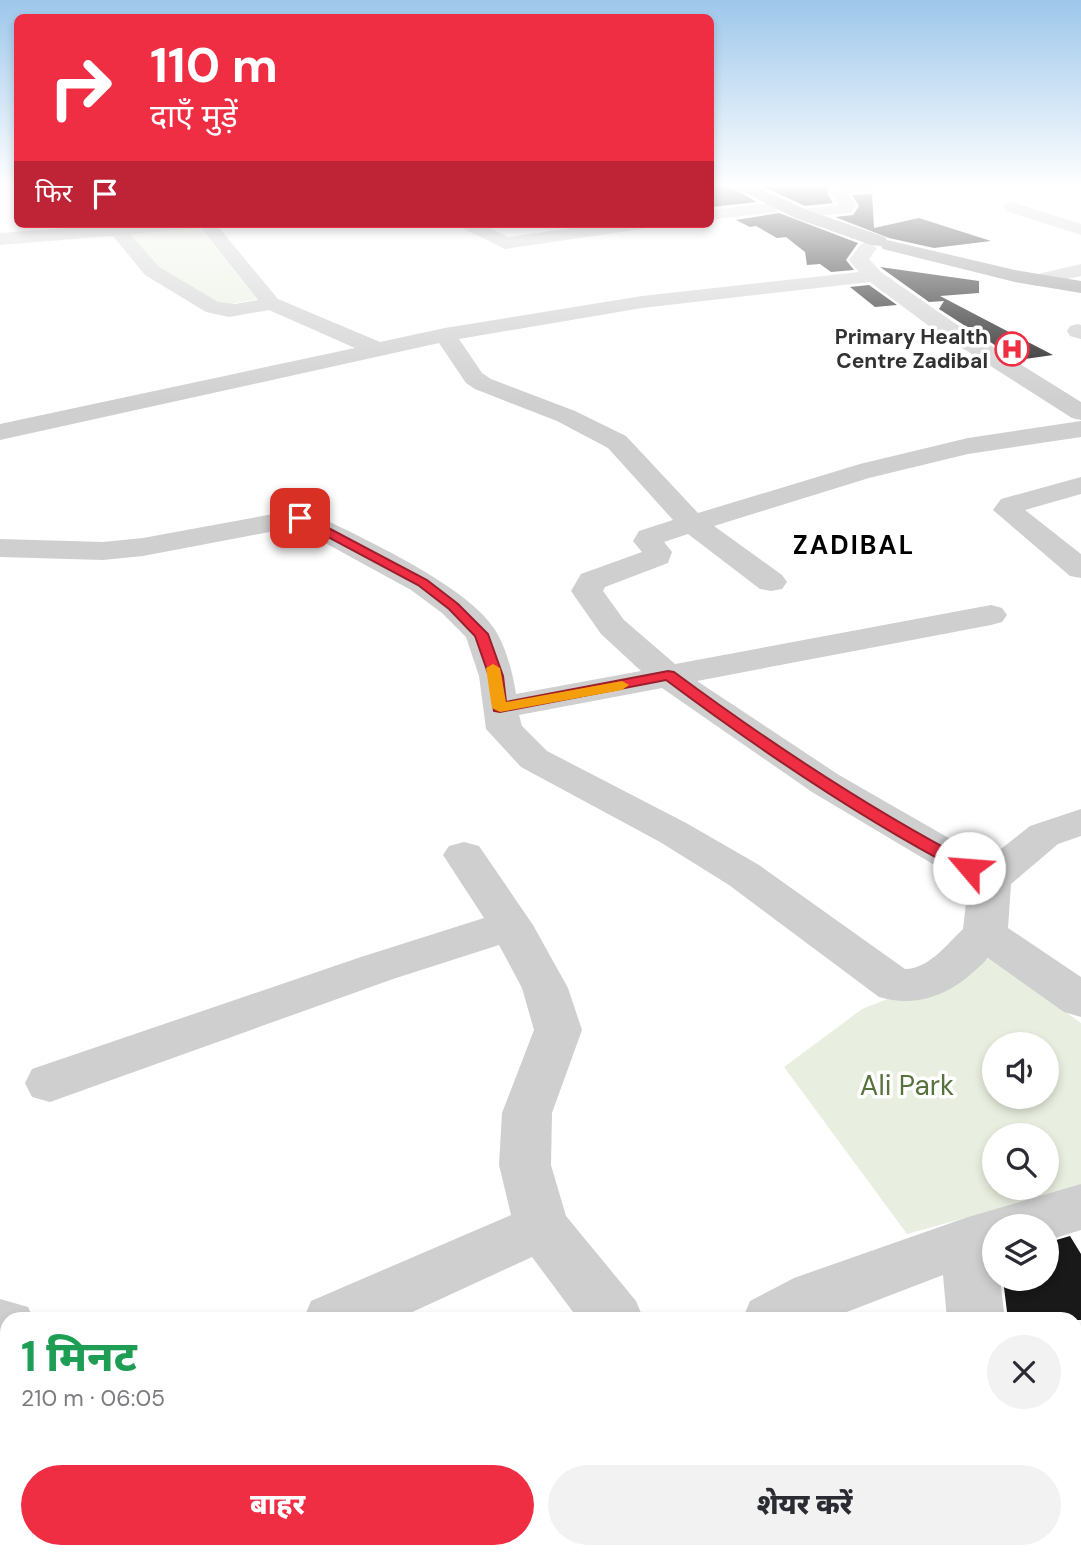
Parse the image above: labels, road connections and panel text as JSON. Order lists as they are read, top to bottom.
{
  "districts": ["ZADIBAL"],
  "parks": ["Ali Park"],
  "places": {
    "hospital": ["Primary Health Centre Zadibal"]
  },
  "page": {
    "turn": ["110 m", "दाएँ मुड़ें"],
    "then": "फिर",
    "heading": ["1 मिनट", "210 m · 06:05"],
    "buttons": ["बाहर", "शेयर करें"]
  }
}
